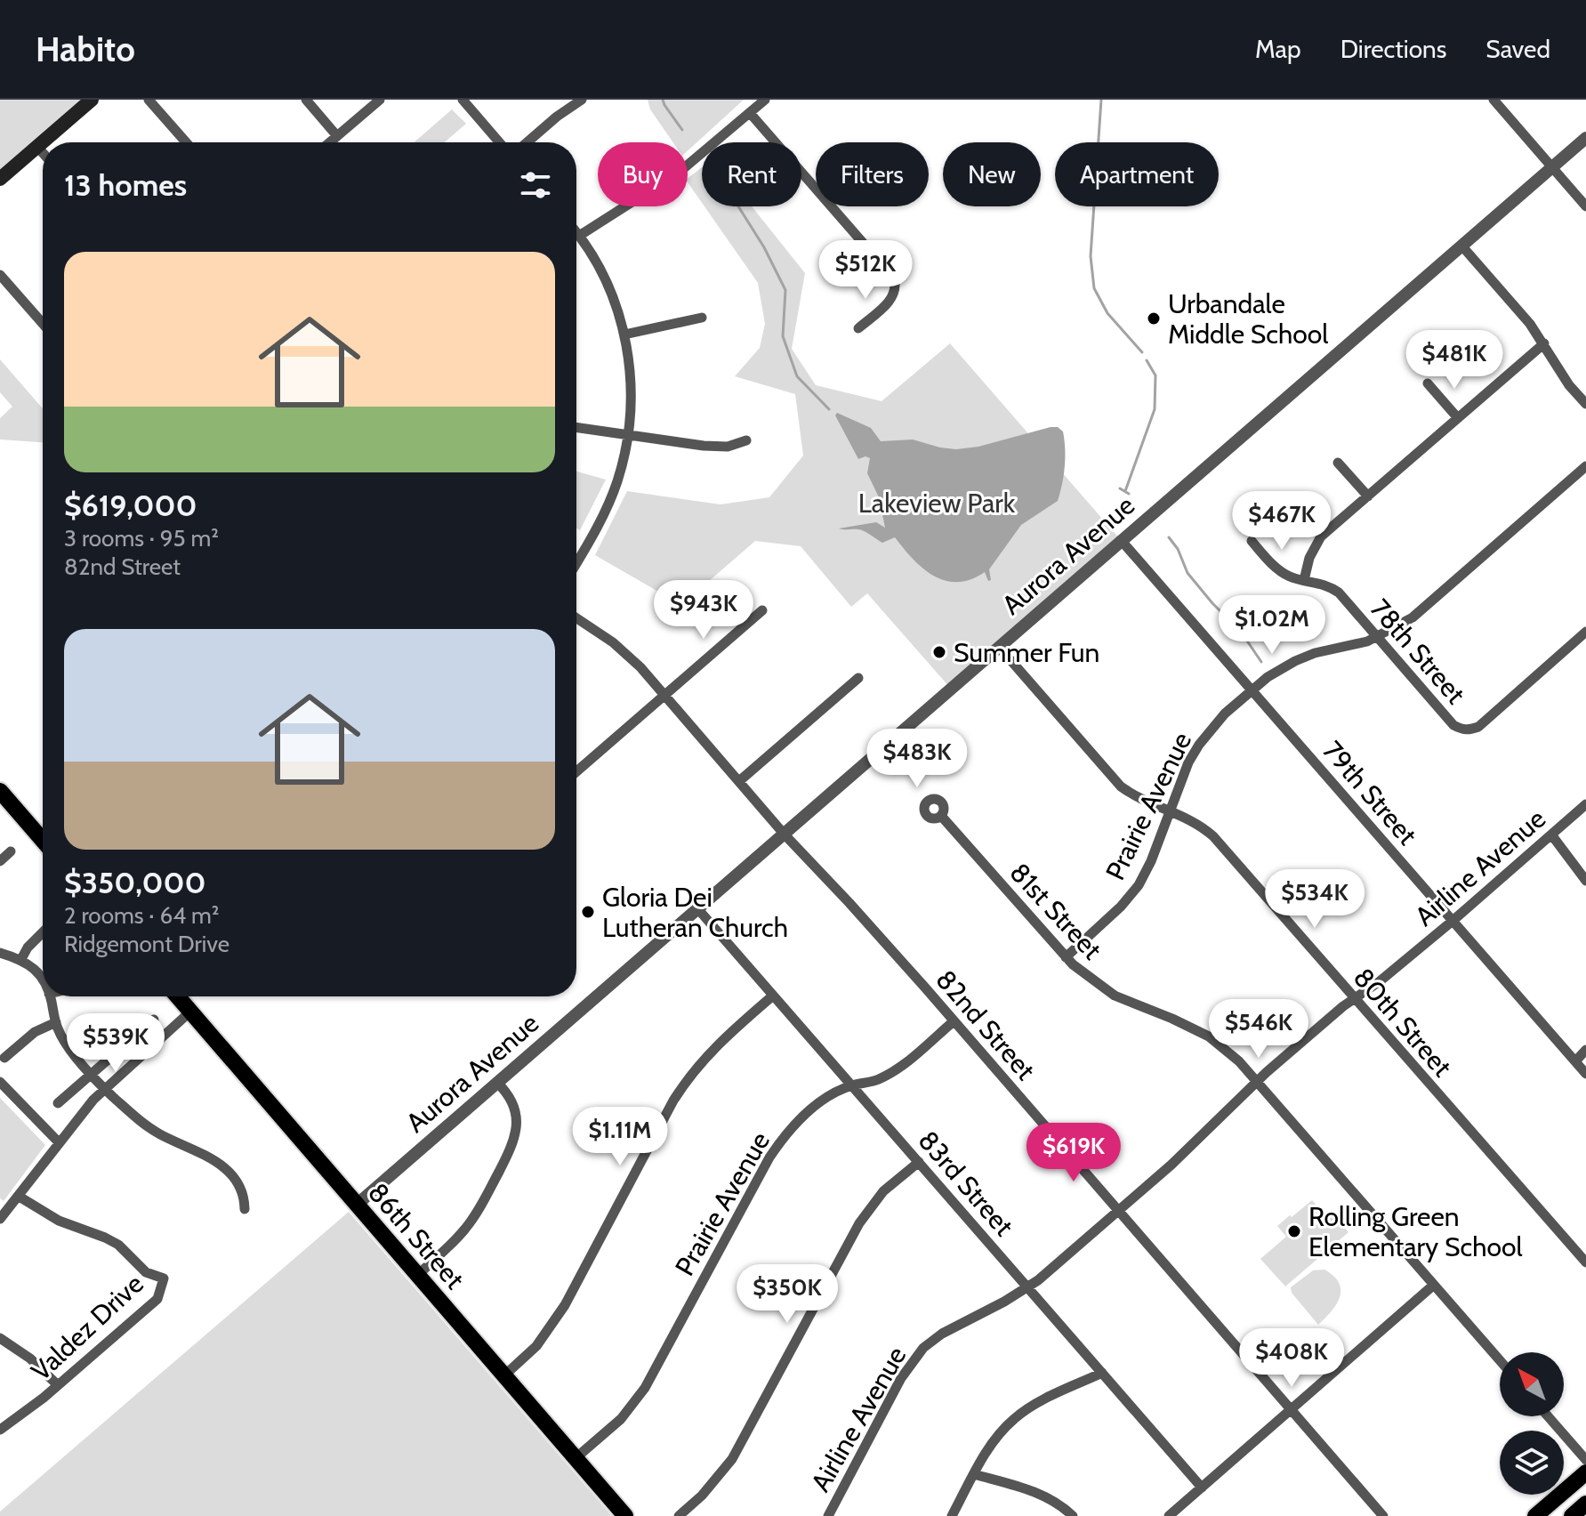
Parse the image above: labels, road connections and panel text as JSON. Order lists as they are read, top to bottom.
{
  "streets": {
    "main road": ["86th Street"],
    "street": [
      "Aurora Avenue",
      "78th Street",
      "79th Street",
      "Prairie Avenue",
      "Airline Avenue",
      "81st Street",
      "80th Street",
      "82nd Street",
      "83rd Street",
      "Valdez Drive"
    ]
  },
  "crossings": [
    ["Aurora Avenue", "79th Street"],
    ["Aurora Avenue", "80th Street"],
    ["Aurora Avenue", "82nd Street"],
    ["Aurora Avenue", "83rd Street"],
    ["Aurora Avenue", "86th Street"],
    ["78th Street", "Prairie Avenue"],
    ["79th Street", "Prairie Avenue"],
    ["79th Street", "Airline Avenue"],
    ["Prairie Avenue", "81st Street"],
    ["Prairie Avenue", "80th Street"],
    ["Prairie Avenue", "82nd Street"],
    ["Prairie Avenue", "83rd Street"],
    ["Prairie Avenue", "86th Street"],
    ["Airline Avenue", "81st Street"],
    ["Airline Avenue", "80th Street"],
    ["Airline Avenue", "82nd Street"],
    ["Airline Avenue", "83rd Street"]
  ],
  "parks": ["Lakeview Park"],
  "places": [
    "Urbandale Middle School",
    "Summer Fun",
    "Gloria Dei Lutheran Church",
    "Rolling Green Elementary School"
  ],
  "north": "top left",
  "page": {
    "header": "Habito",
    "nav": ["Map", "Directions", "Saved"],
    "chip": [
      "Buy",
      "Rent",
      "Filters",
      "New",
      "Apartment"
    ],
    "heading": "13 homes",
    "list": [
      {
        "name": "$619,000",
        "note": "3 rooms · 95 m² · 82nd Street"
      },
      {
        "name": "$350,000",
        "note": "2 rooms · 64 m² · Ridgemont Drive"
      }
    ],
    "price": [
      "$512K",
      "$481K",
      "$467K",
      "$943K",
      "$1.02M",
      "$483K",
      "$534K",
      "$546K",
      "$539K",
      "$1.11M",
      "$619K",
      "$350K",
      "$408K"
    ]
  }
}
